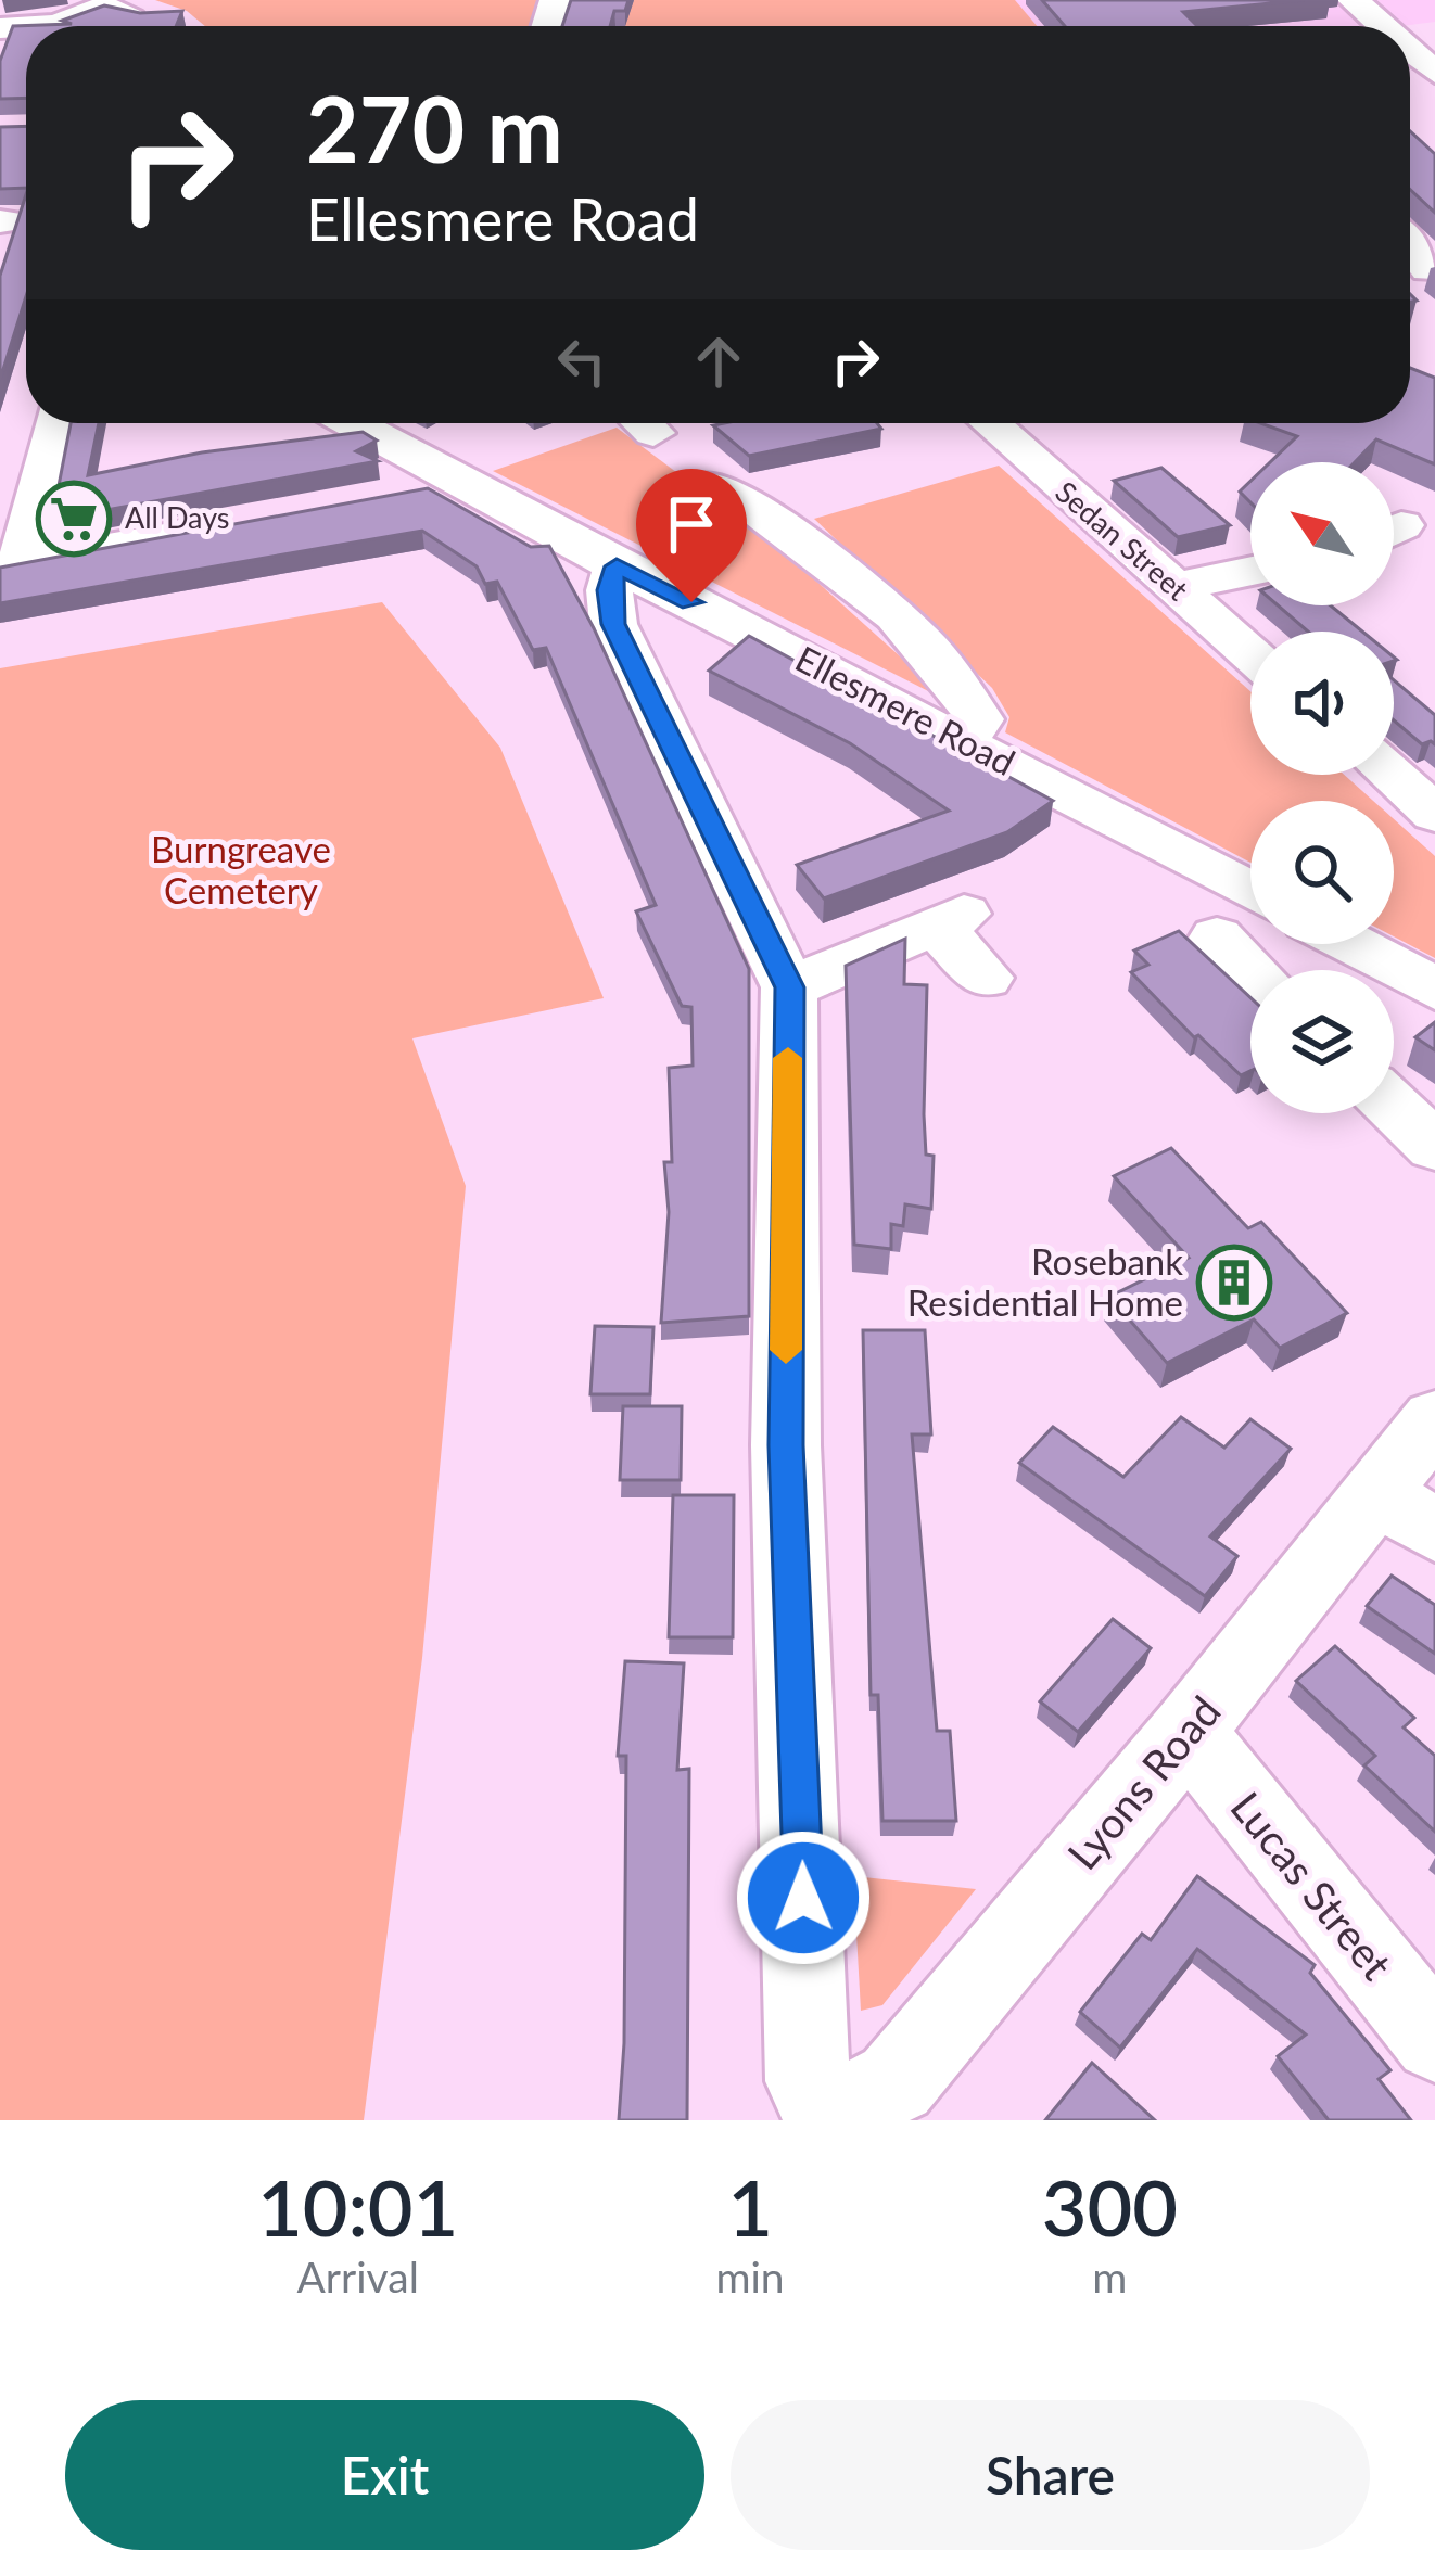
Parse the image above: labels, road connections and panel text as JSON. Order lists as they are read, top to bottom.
{
  "streets": {
    "street": [
      "Sedan Street",
      "Ellesmere Road",
      "Lyons Road",
      "Lucas Street"
    ]
  },
  "crossings": [
    ["Lyons Road", "Lucas Street"]
  ],
  "parks": ["Burngreave Cemetery"],
  "places": {
    "supermarket": ["All Days"],
    "building": ["Rosebank Residential Home"]
  },
  "north": "top left",
  "page": {
    "turn": ["270 m", "Ellesmere Road"],
    "eta": [
      "10:01",
      "Arrival",
      "1",
      "min",
      "300",
      "m"
    ],
    "buttons": ["Exit", "Share"]
  }
}
